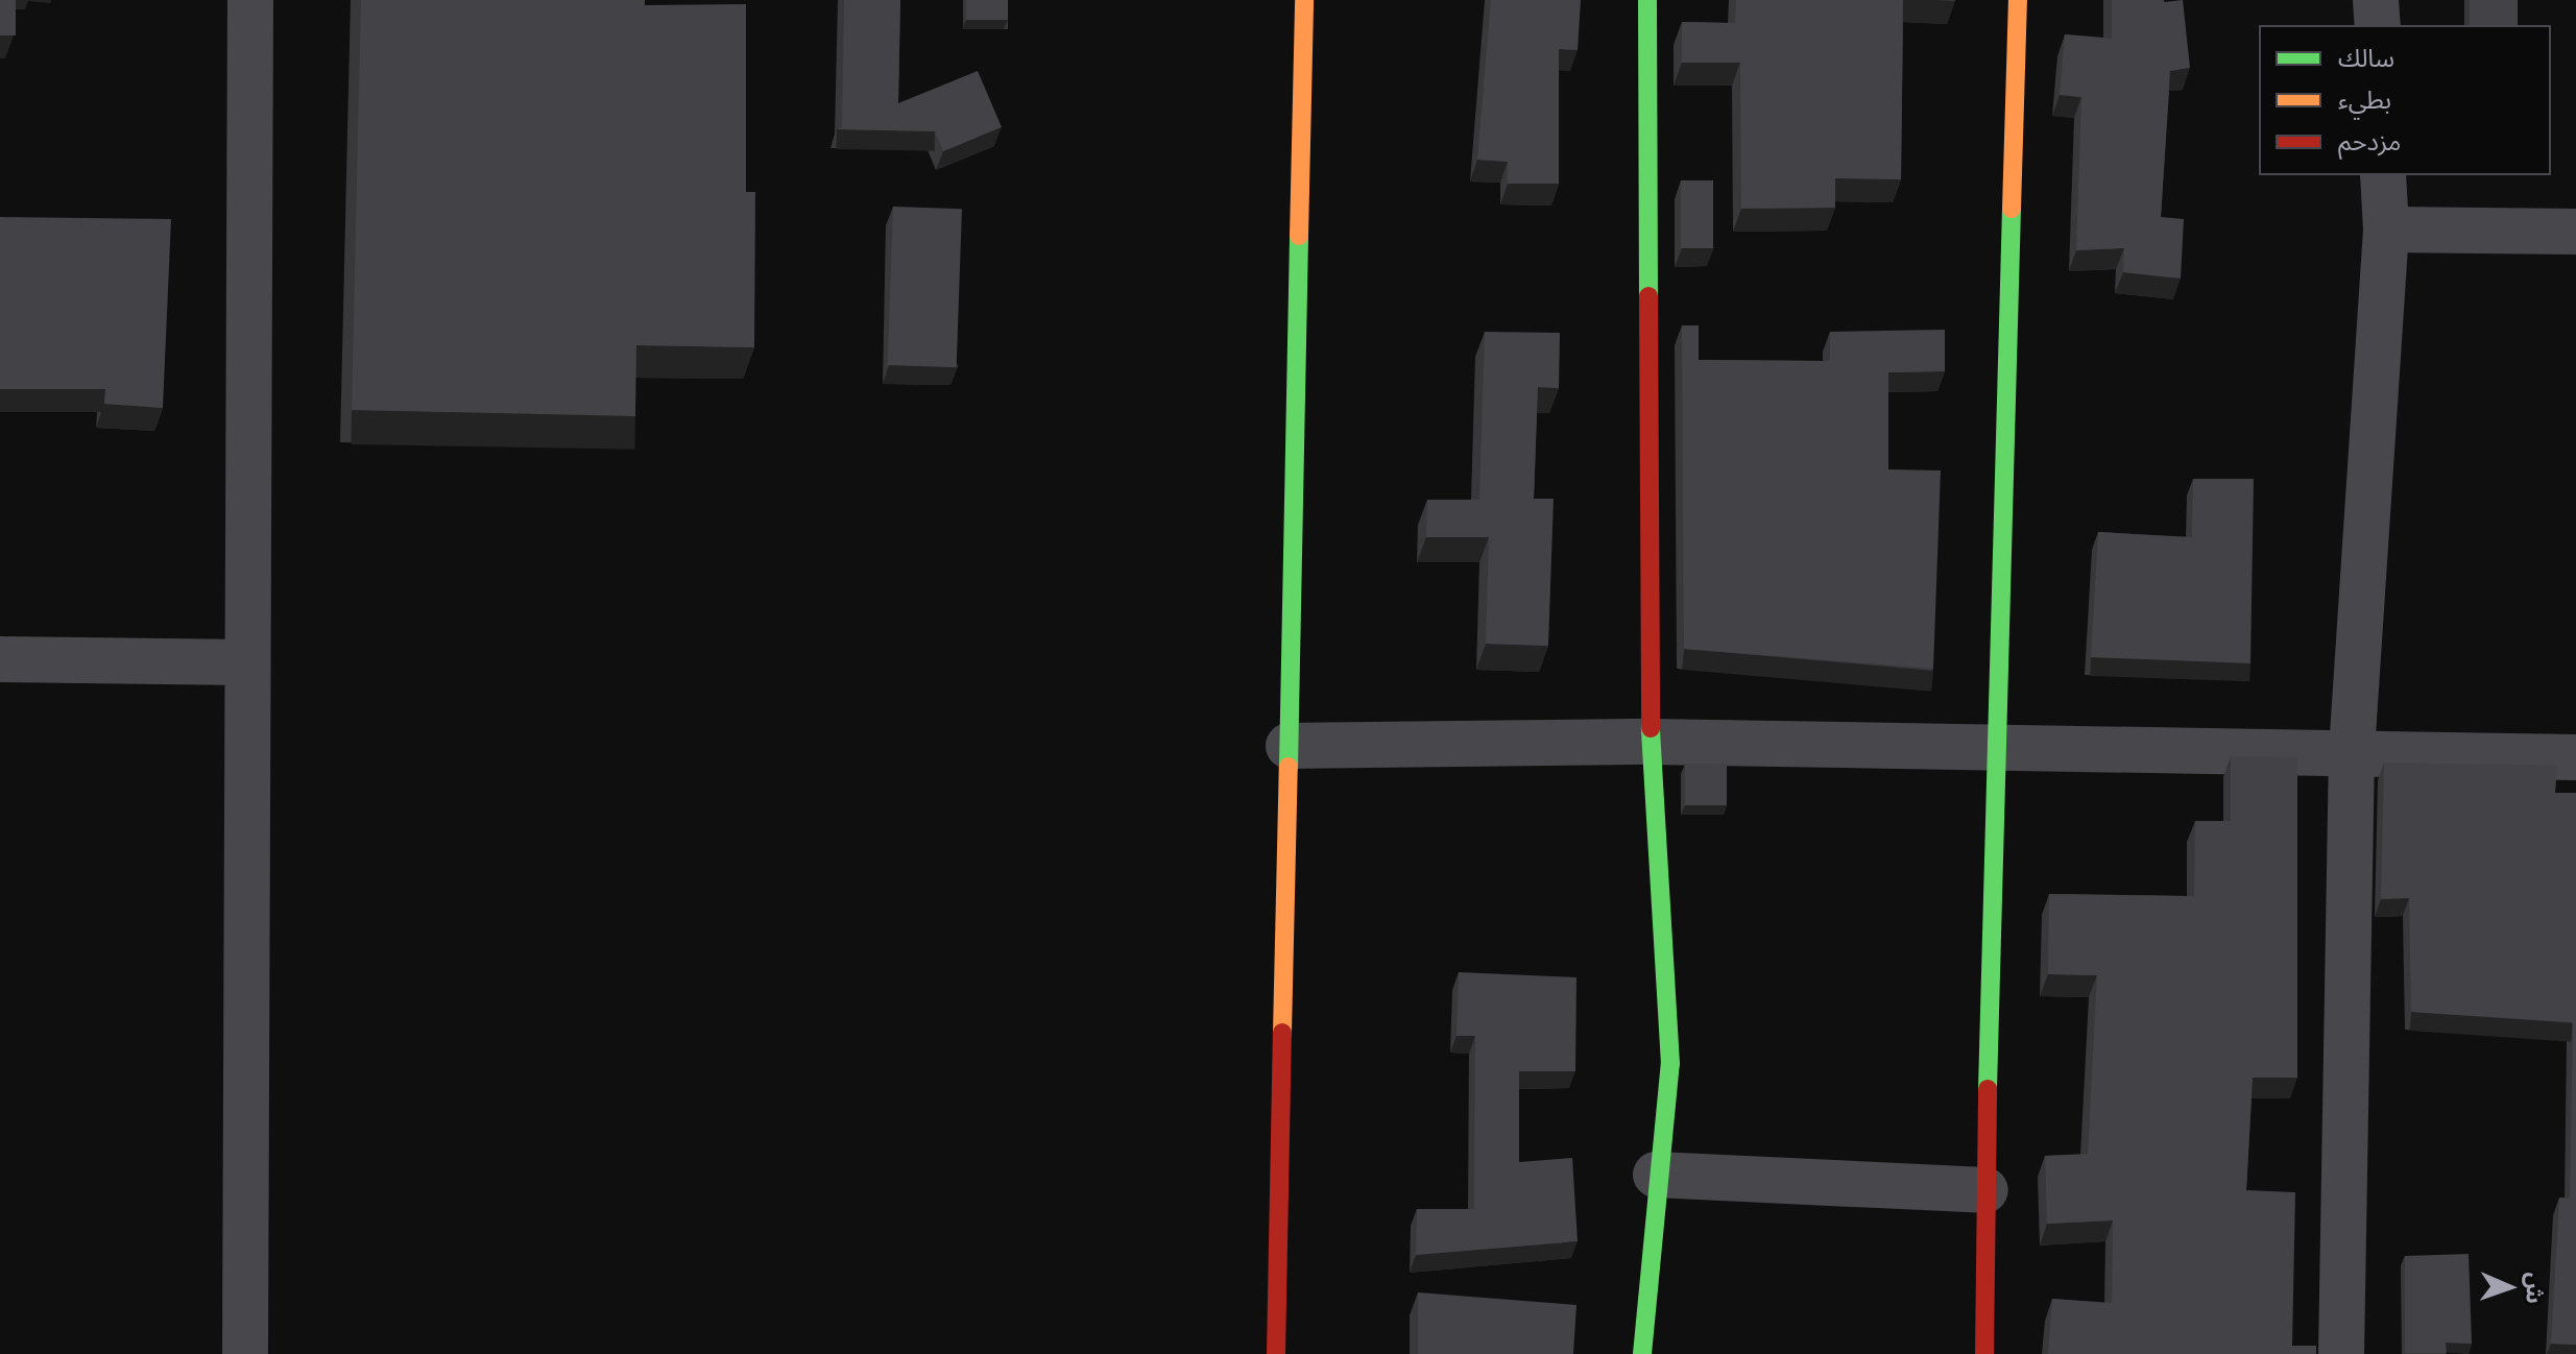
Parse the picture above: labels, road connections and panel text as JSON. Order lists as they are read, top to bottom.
{
  "legend": ["سالك", "بطيء", "مزدحم"],
  "north": "right"
}
